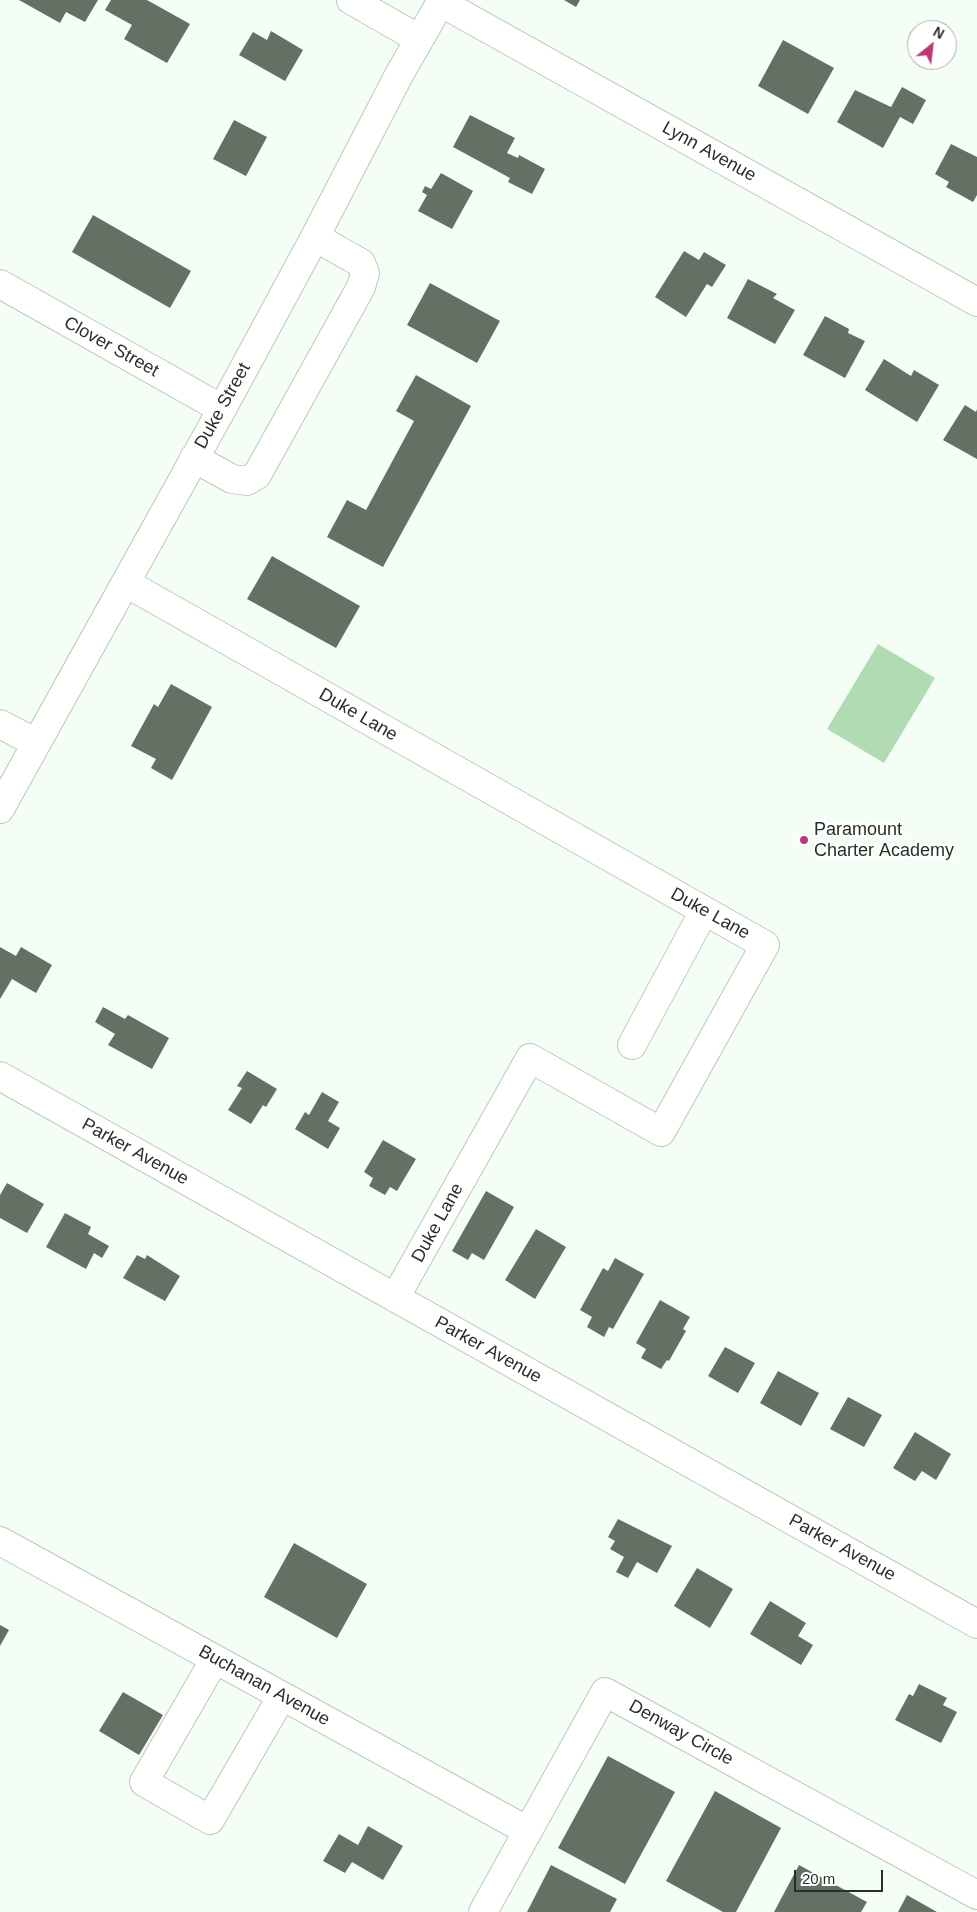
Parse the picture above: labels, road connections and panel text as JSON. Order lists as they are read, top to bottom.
{
  "streets": {
    "street": [
      "Lynn Avenue",
      "Clover Street",
      "Duke Street",
      "Duke Lane",
      "Parker Avenue",
      "Buchanan Avenue",
      "Denway Circle"
    ]
  },
  "crossings": [
    ["Lynn Avenue", "Duke Street"],
    ["Clover Street", "Duke Street"],
    ["Duke Street", "Duke Lane"],
    ["Duke Lane", "Parker Avenue"],
    ["Buchanan Avenue", "Denway Circle"]
  ],
  "places": ["Paramount Charter Academy"],
  "scale_bar": "20 m",
  "north": "top right"
}
